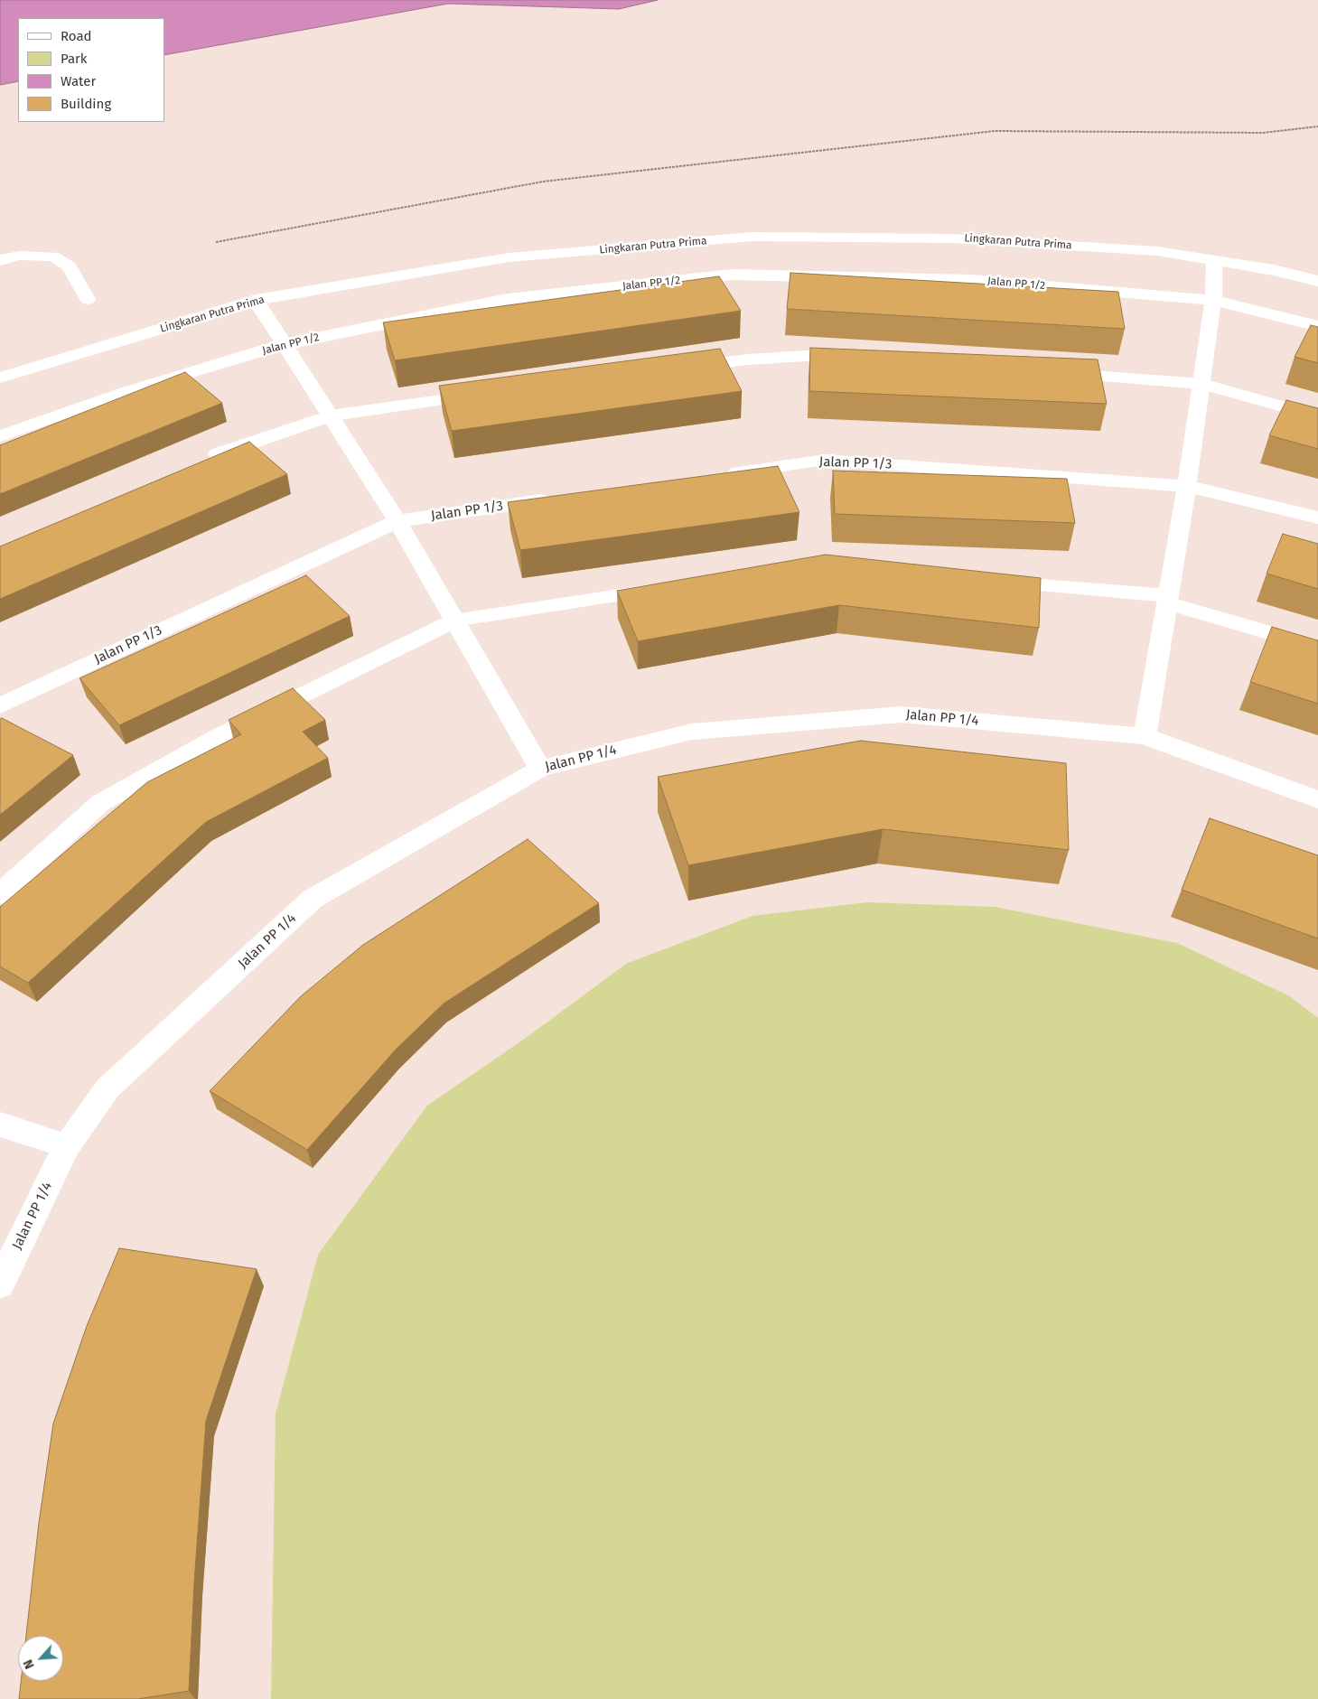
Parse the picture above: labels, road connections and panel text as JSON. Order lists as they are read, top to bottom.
{
  "streets": {
    "street": [
      "Lingkaran Putra Prima",
      "Jalan PP 1/2",
      "Jalan PP 1/3",
      "Jalan PP 1/4"
    ]
  },
  "legend": [
    "Road",
    "Park",
    "Water",
    "Building"
  ],
  "north": "bottom left"
}
